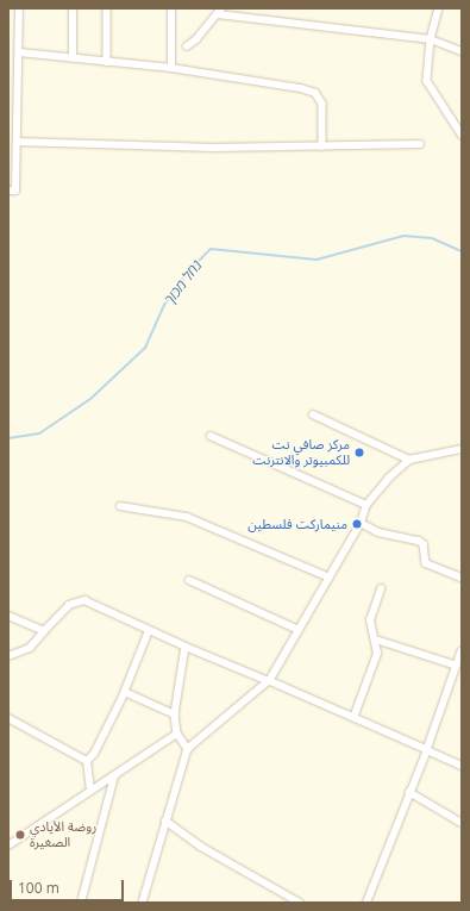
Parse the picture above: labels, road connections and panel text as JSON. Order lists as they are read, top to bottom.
{
  "water": ["נחל מכוך"],
  "places": ["مركز صافي نت للكمبيوتر والانترنت", "منيماركت فلسطين", "روضة الأيادي الصغيرة"],
  "scale_bar": "100 m"
}
